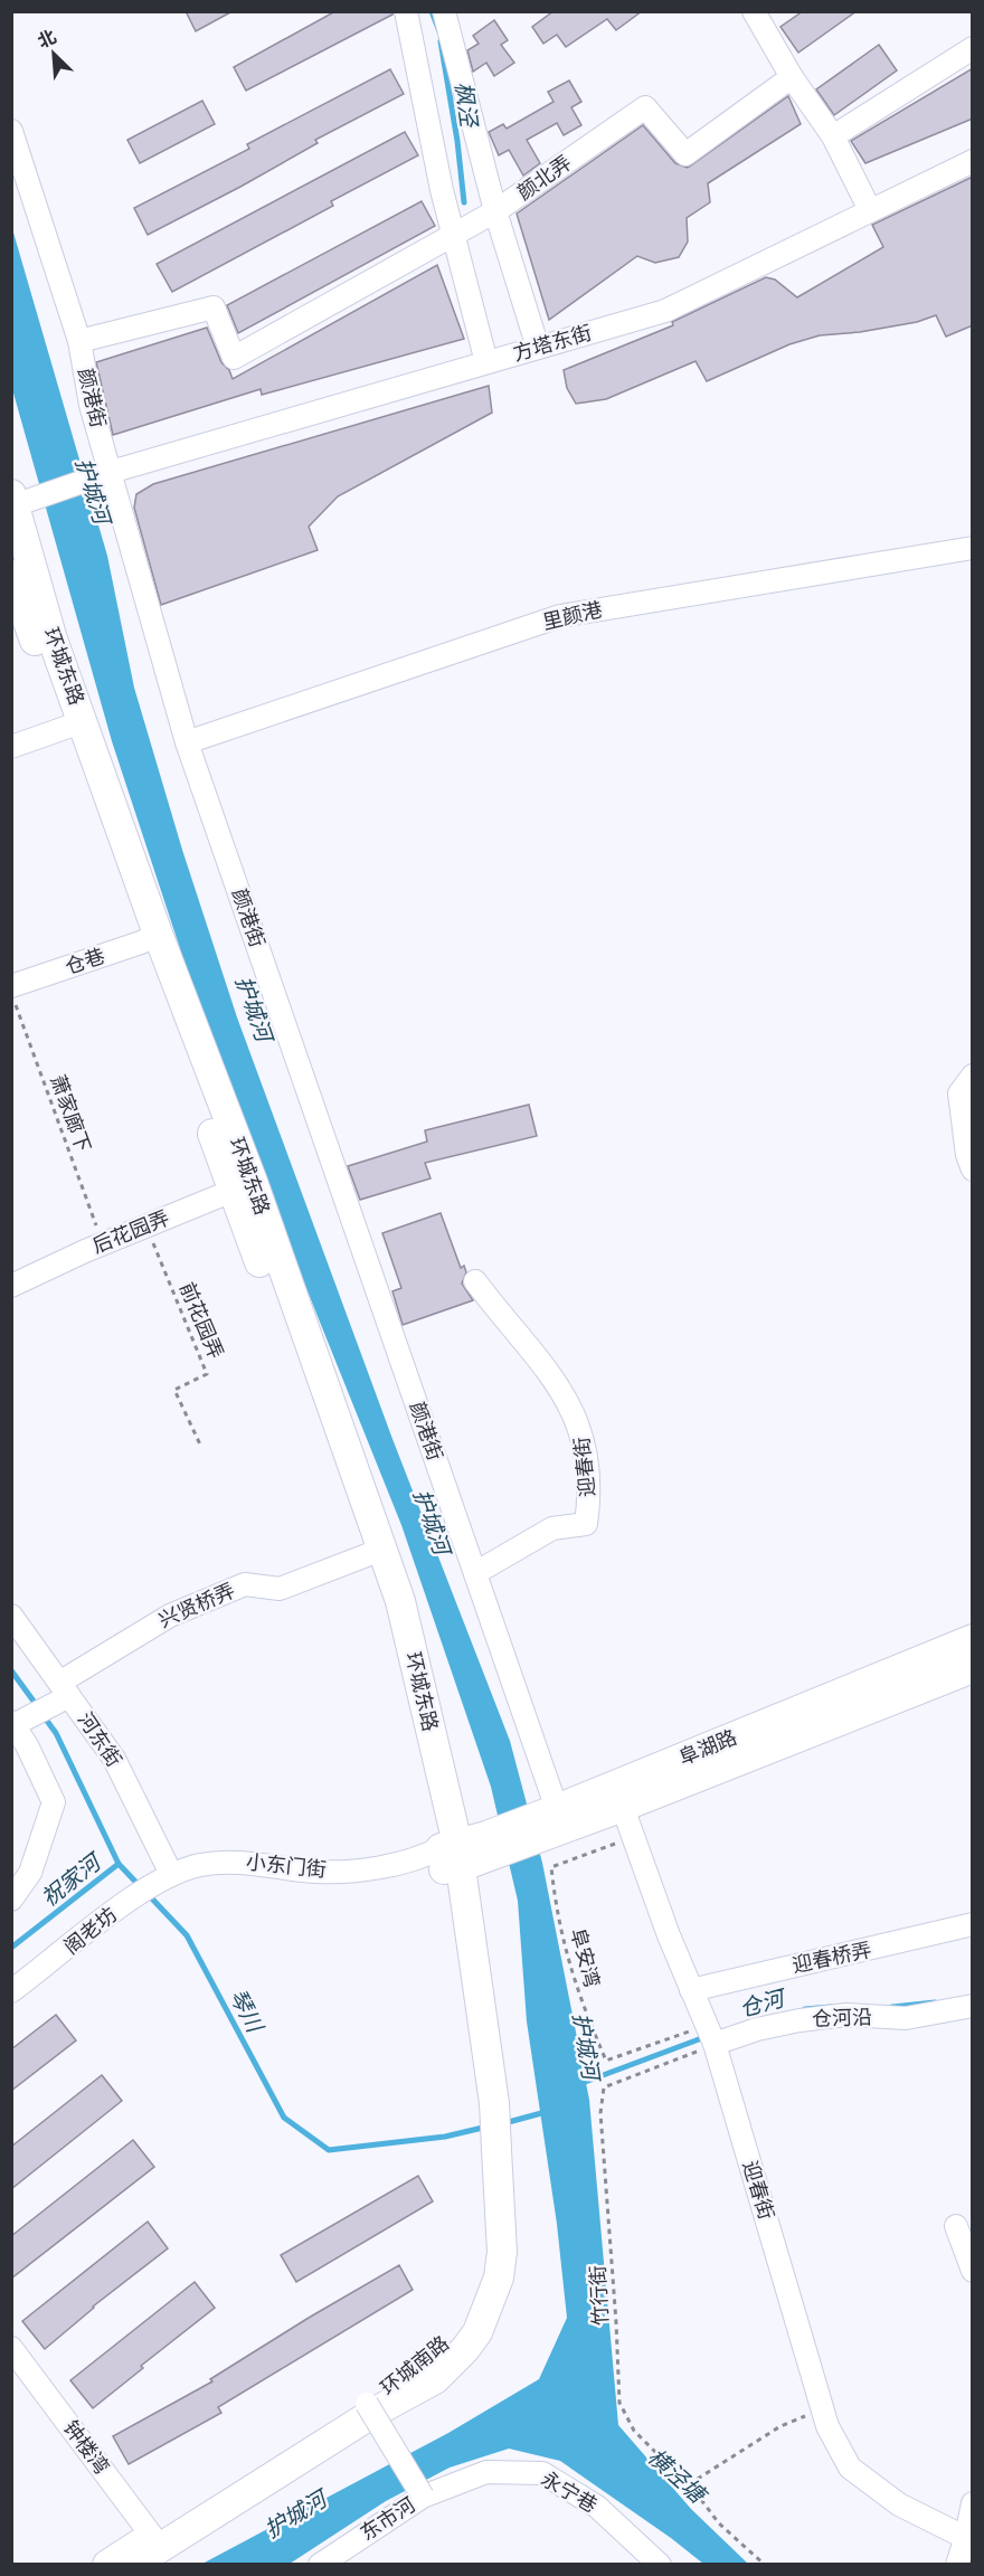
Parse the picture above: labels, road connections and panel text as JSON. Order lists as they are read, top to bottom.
{
  "streets": {
    "main road": ["环城东路", "阜湖路", "环城南路"],
    "street": [
      "颜北弄",
      "方塔东街",
      "颜港街",
      "里颜港",
      "仓巷",
      "后花园弄",
      "迎春街",
      "兴贤桥弄",
      "河东街",
      "小东门街",
      "阁老坊",
      "迎春桥弄",
      "仓河沿",
      "钟楼湾",
      "永宁巷",
      "东市河"
    ],
    "path": [
      "萧家廊下",
      "前花园弄",
      "阜安湾",
      "竹行街"
    ]
  },
  "crossings": [
    ["颜北弄", "颜港街"],
    ["方塔东街", "颜港街"],
    ["方塔东街", "环城东路"],
    ["颜港街", "里颜港"],
    ["颜港街", "迎春街"],
    ["颜港街", "阜湖路"],
    ["环城东路", "仓巷"],
    ["环城东路", "后花园弄"],
    ["环城东路", "兴贤桥弄"],
    ["环城东路", "阜湖路"],
    ["环城东路", "小东门街"],
    ["环城东路", "环城南路"],
    ["萧家廊下", "后花园弄"],
    ["后花园弄", "前花园弄"],
    ["迎春街", "阜湖路"],
    ["迎春街", "阜安湾"],
    ["迎春街", "迎春桥弄"],
    ["迎春街", "仓河沿"],
    ["迎春街", "竹行街"],
    ["兴贤桥弄", "河东街"],
    ["河东街", "小东门街"],
    ["河东街", "阁老坊"],
    ["阜湖路", "小东门街"],
    ["阜湖路", "环城南路"],
    ["小东门街", "阁老坊"],
    ["小东门街", "环城南路"],
    ["阜安湾", "仓河沿"],
    ["阜安湾", "竹行街"],
    ["仓河沿", "竹行街"],
    ["环城南路", "钟楼湾"],
    ["永宁巷", "东市河"]
  ],
  "water": [
    "枫泾",
    "护城河",
    "祝家河",
    "仓河",
    "琴川",
    "横泾塘"
  ],
  "north": "top left"
}
